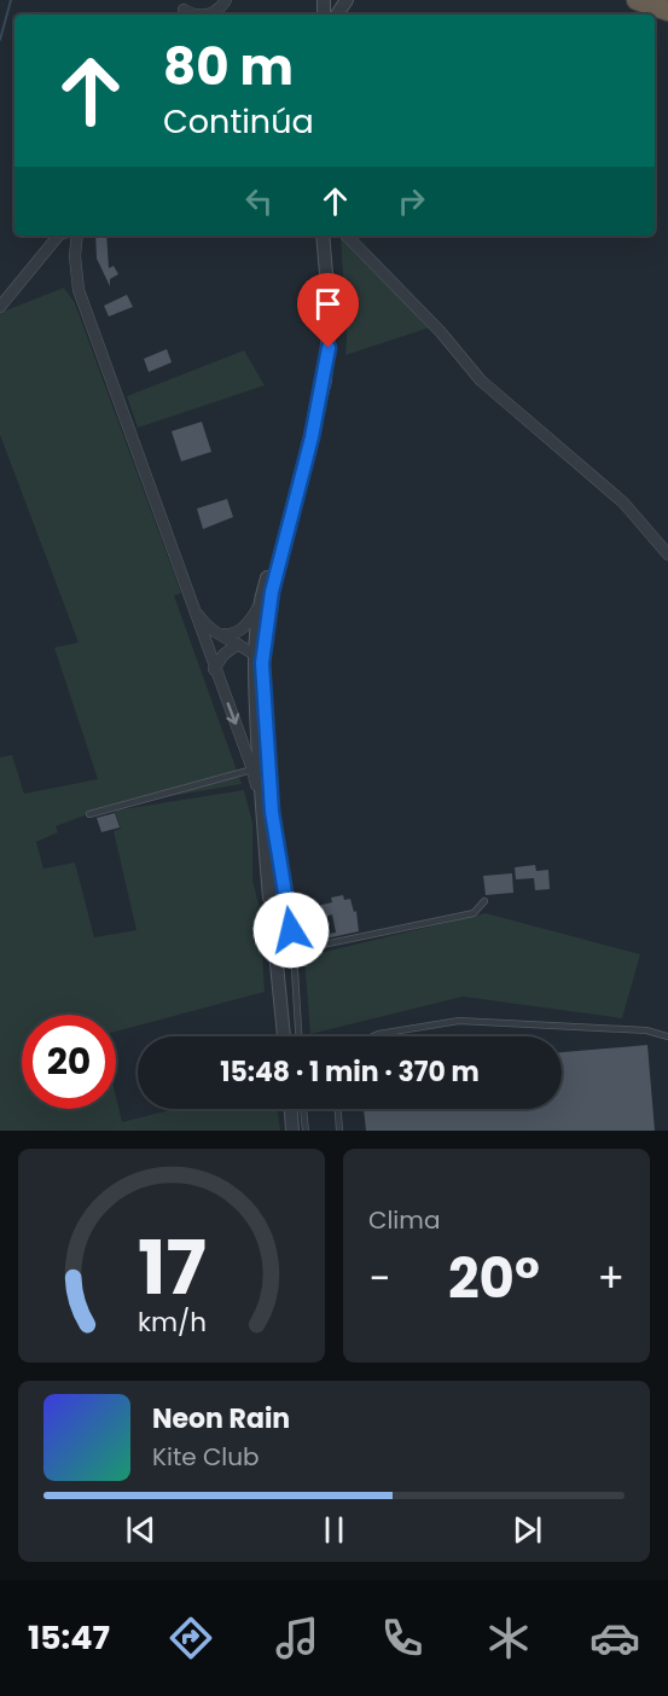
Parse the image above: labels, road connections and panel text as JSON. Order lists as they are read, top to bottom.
{
  "page": {
    "turn": ["80 m", "Continúa"],
    "limit": "20",
    "trip": "15:48 · 1 min · 370 m",
    "tile": "Clima",
    "heat": ["−", "20°", "+"],
    "song": ["Neon Rain", "Kite Club"],
    "tabs": "15:47",
    "gauge": ["17", "km/h"]
  }
}
